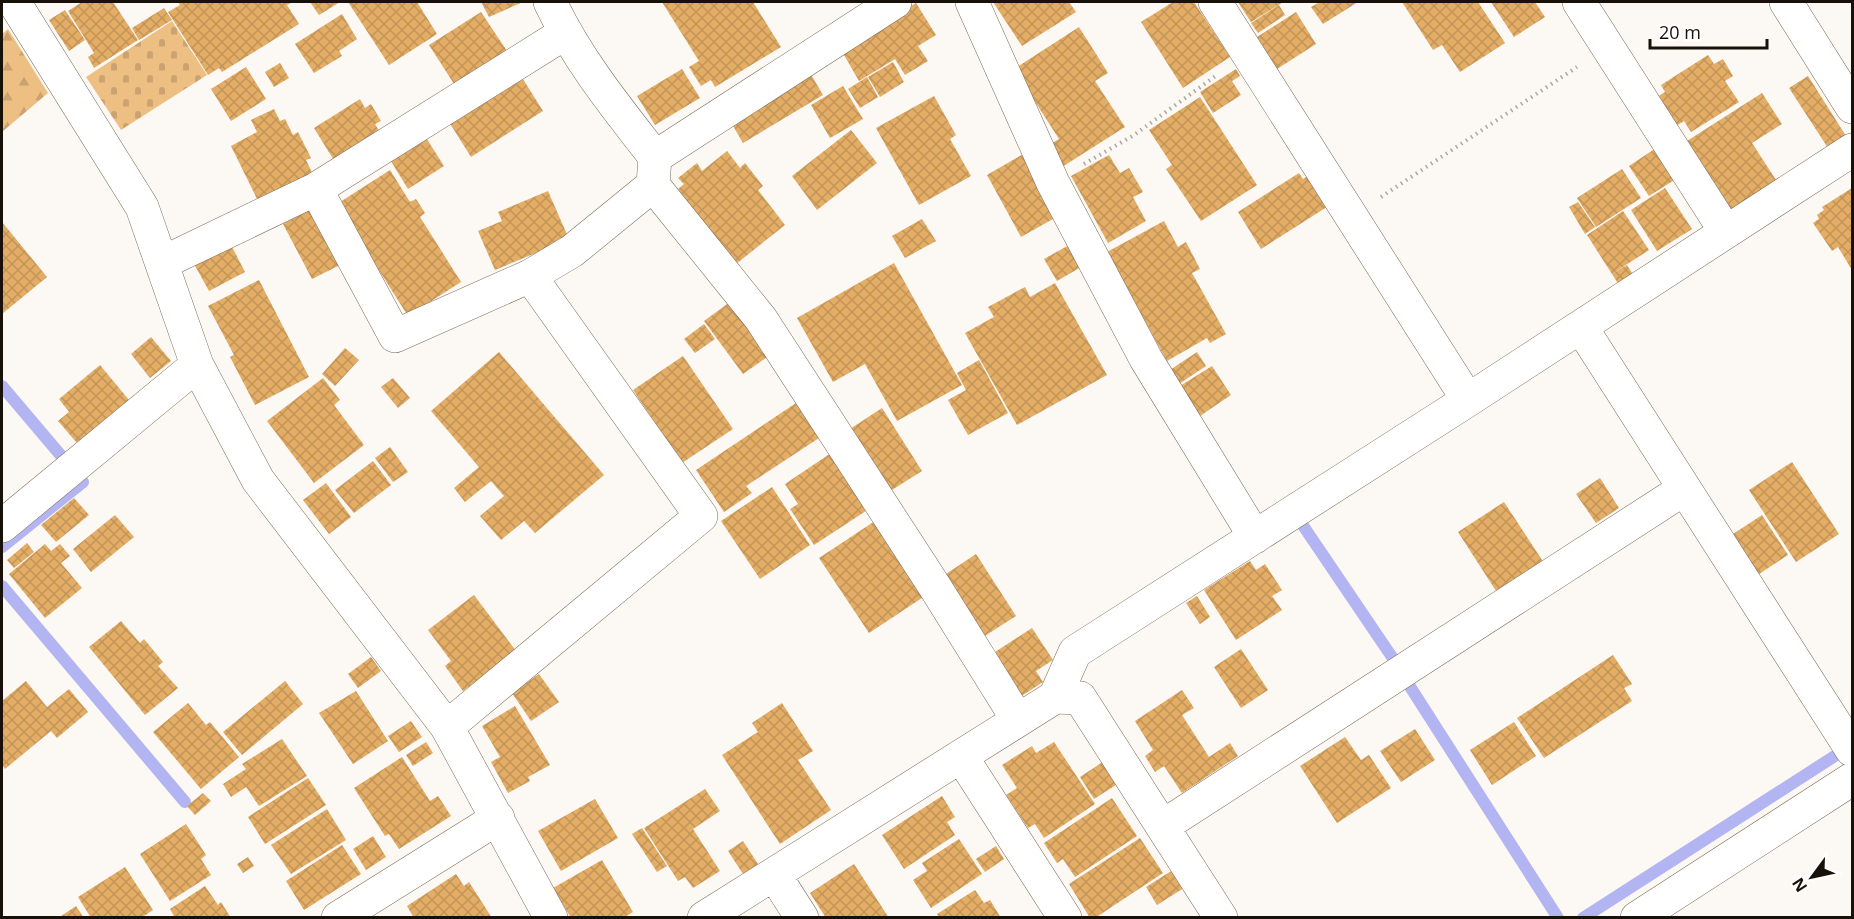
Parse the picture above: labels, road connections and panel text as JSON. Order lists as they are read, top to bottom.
{
  "scale_bar": "20 m",
  "north": "bottom left"
}
